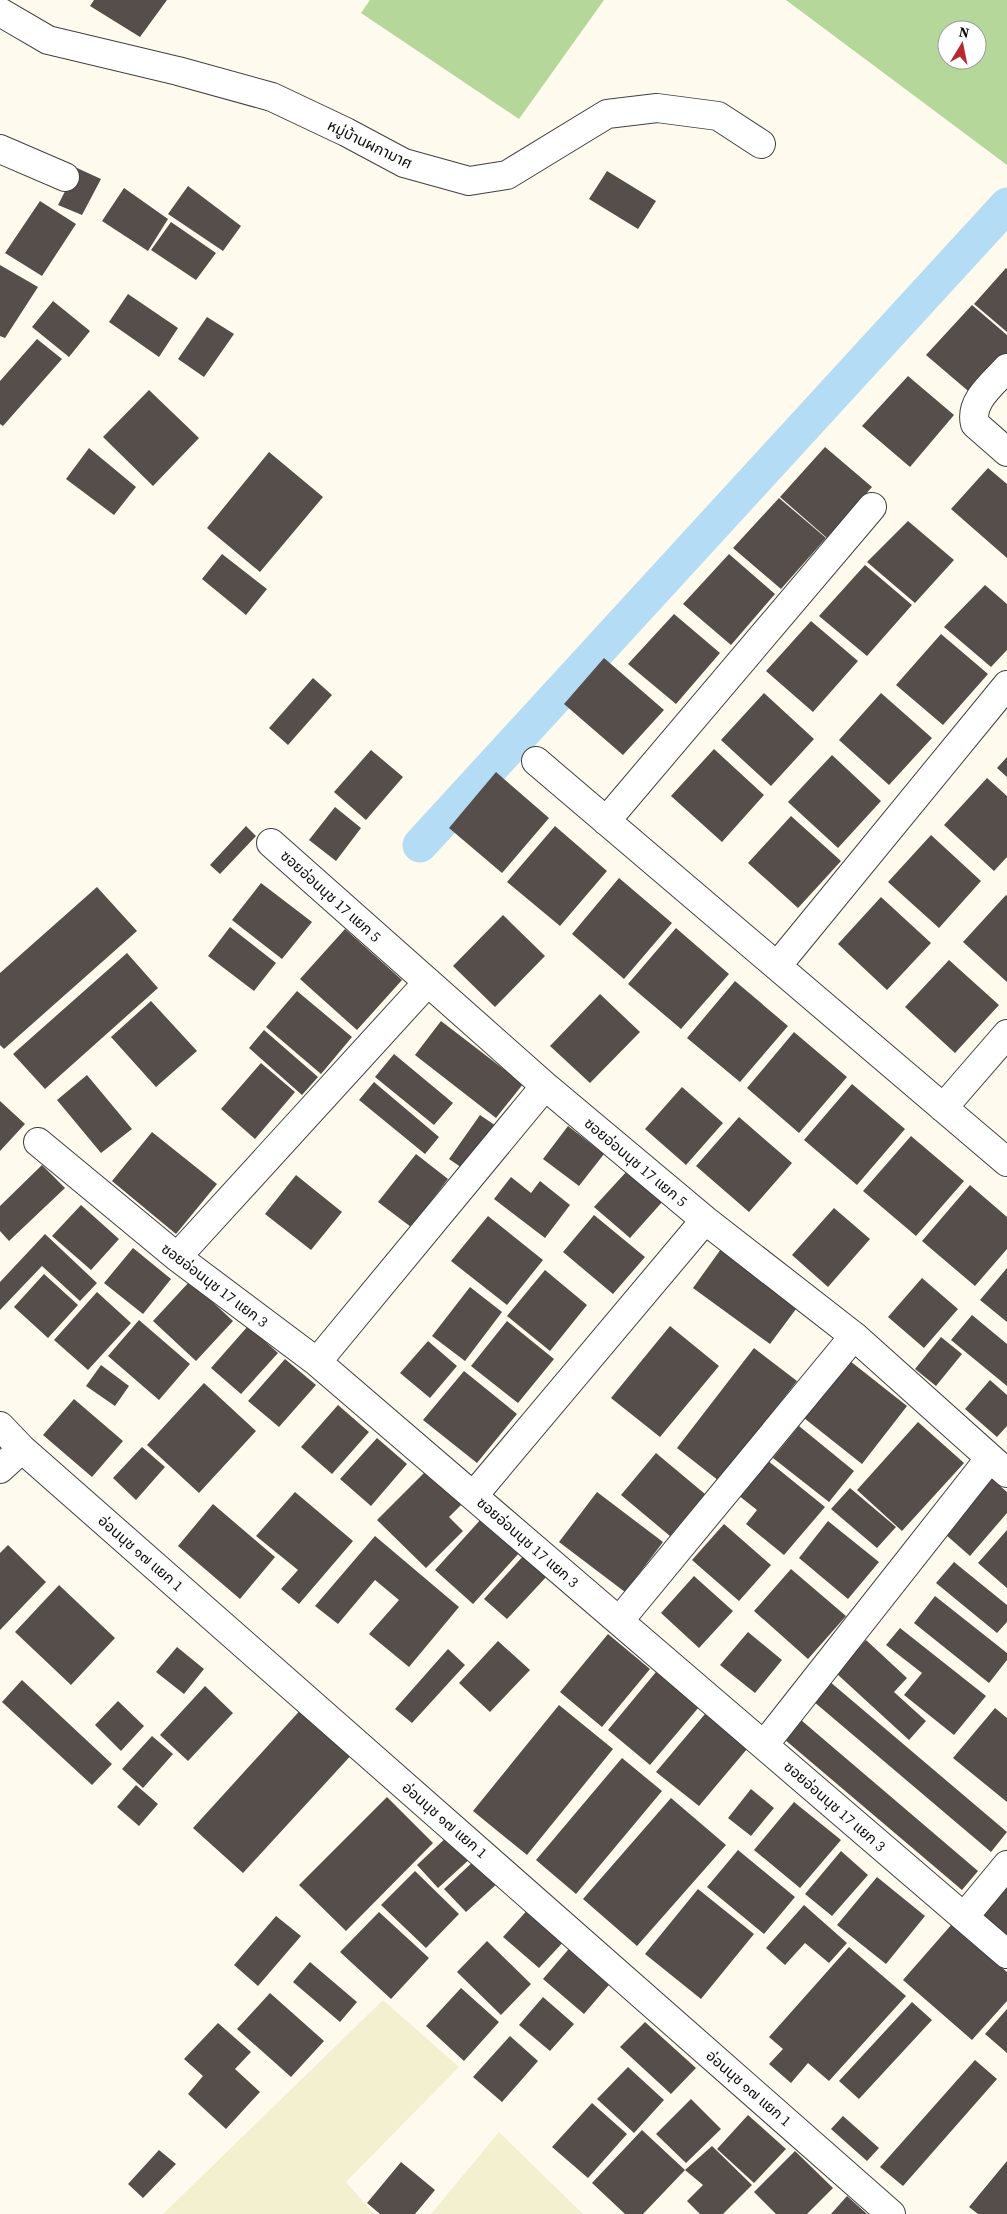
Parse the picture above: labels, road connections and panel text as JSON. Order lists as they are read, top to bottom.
{
  "streets": {
    "street": [
      "หมู่บ้านผกามาศ",
      "ซอยอ่อนนุช 17 แยก 5",
      "ซอยอ่อนนุช 17 แยก 3",
      "อ่อนนุช ๑๗ แยก 1"
    ]
  },
  "north": "top"
}
